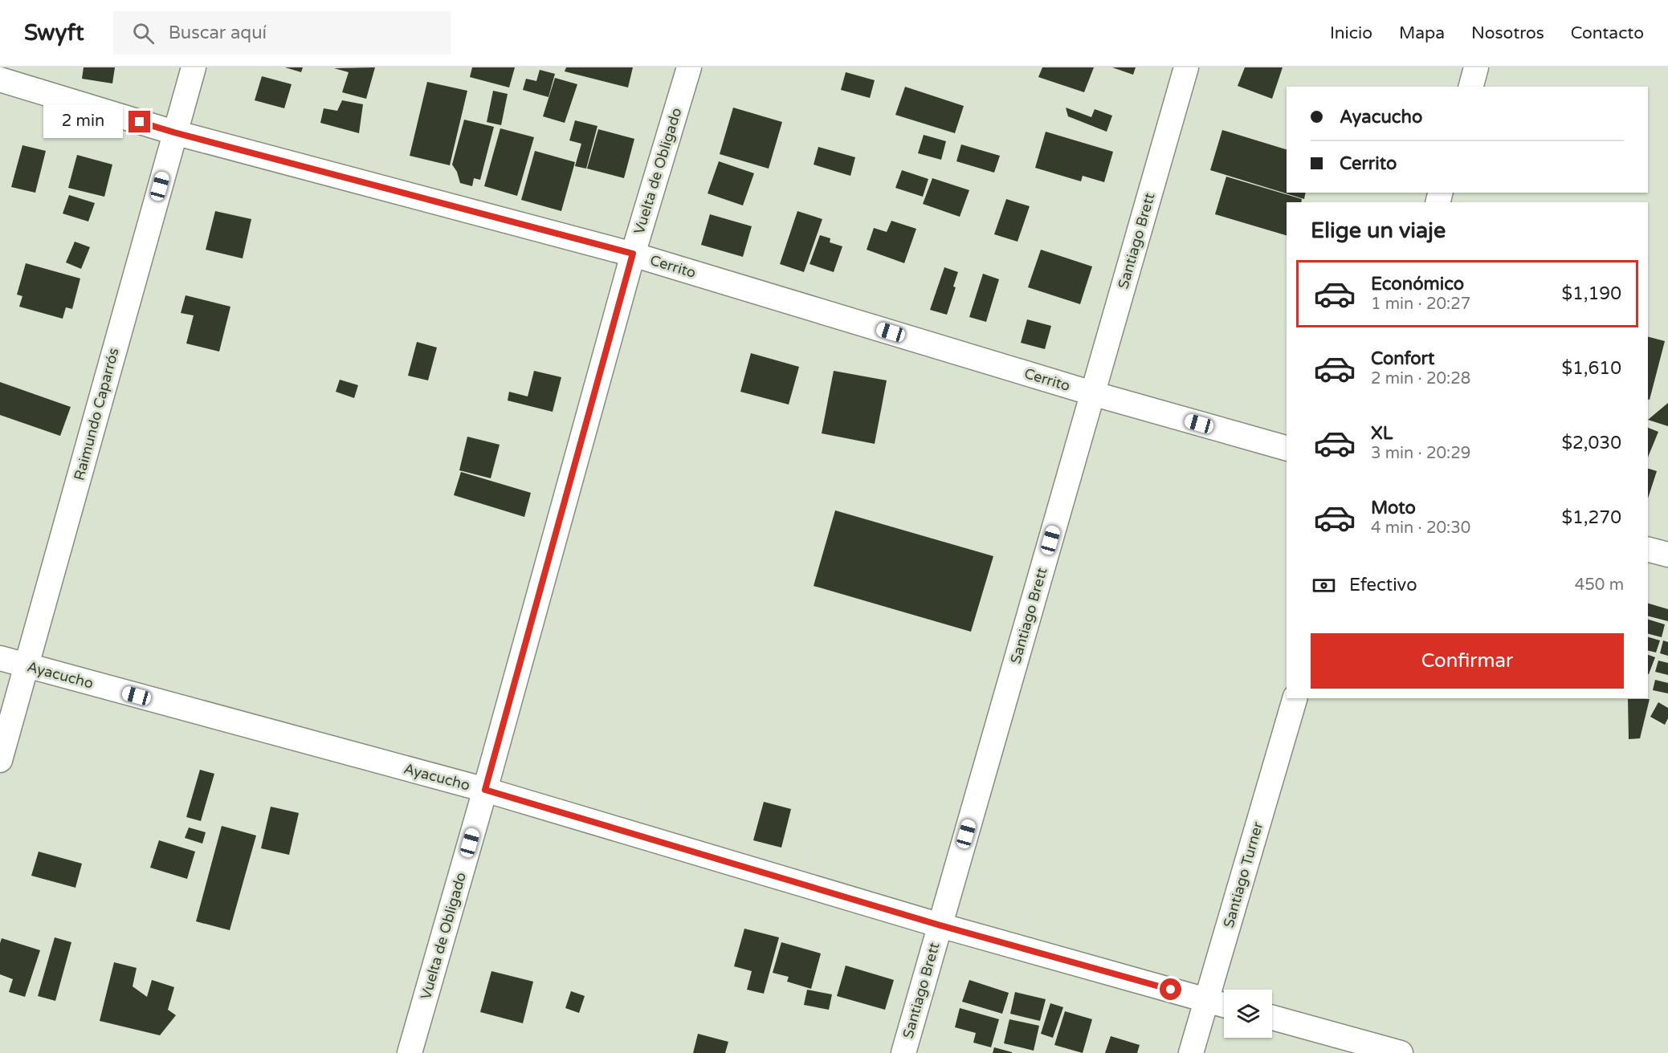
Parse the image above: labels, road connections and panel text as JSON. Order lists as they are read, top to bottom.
{
  "streets": {
    "street": [
      "Vuelta de Obligado",
      "Santiago Brett",
      "Cerrito",
      "Raimundo Caparrós",
      "Ayacucho",
      "Santiago Turner"
    ]
  },
  "crossings": [
    ["Vuelta de Obligado", "Cerrito"],
    ["Vuelta de Obligado", "Ayacucho"],
    ["Santiago Brett", "Cerrito"],
    ["Santiago Brett", "Ayacucho"],
    ["Cerrito", "Raimundo Caparrós"],
    ["Raimundo Caparrós", "Ayacucho"],
    ["Ayacucho", "Santiago Turner"]
  ],
  "page": {
    "header": "Swyft",
    "search": "Buscar aquí",
    "nav": [
      "Inicio",
      "Mapa",
      "Nosotros",
      "Contacto"
    ],
    "banner": ["Ayacucho", "Cerrito"],
    "bubble": "2 min",
    "heading": "Elige un viaje",
    "list": [
      {
        "name": "Económico",
        "note": "1 min · 20:27",
        "value": "$1,190"
      },
      {
        "name": "Confort",
        "note": "2 min · 20:28",
        "value": "$1,610"
      },
      {
        "name": "XL",
        "note": "3 min · 20:29",
        "value": "$2,030"
      },
      {
        "name": "Moto",
        "note": "4 min · 20:30",
        "value": "$1,270"
      }
    ],
    "pay": ["Efectivo", "450 m"],
    "buttons": "Confirmar"
  }
}
